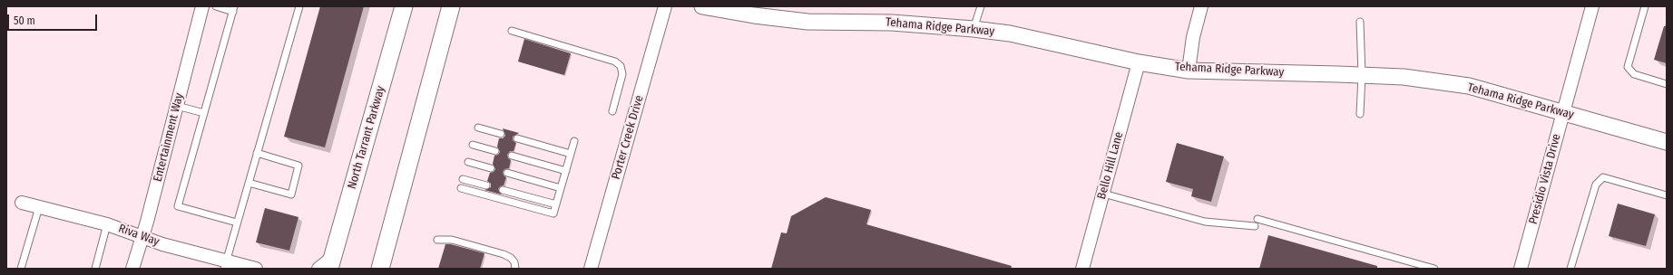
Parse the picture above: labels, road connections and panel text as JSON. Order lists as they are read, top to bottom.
{
  "streets": {
    "main road": ["North Tarrant Parkway"],
    "street": [
      "Tehama Ridge Parkway",
      "Entertainment Way",
      "Porter Creek Drive",
      "Bello Hill Lane",
      "Presidio Vista Drive",
      "Riva Way"
    ]
  },
  "crossings": [
    ["Tehama Ridge Parkway", "Bello Hill Lane"],
    ["Tehama Ridge Parkway", "Presidio Vista Drive"],
    ["Entertainment Way", "Riva Way"]
  ],
  "scale_bar": "50 m"
}
